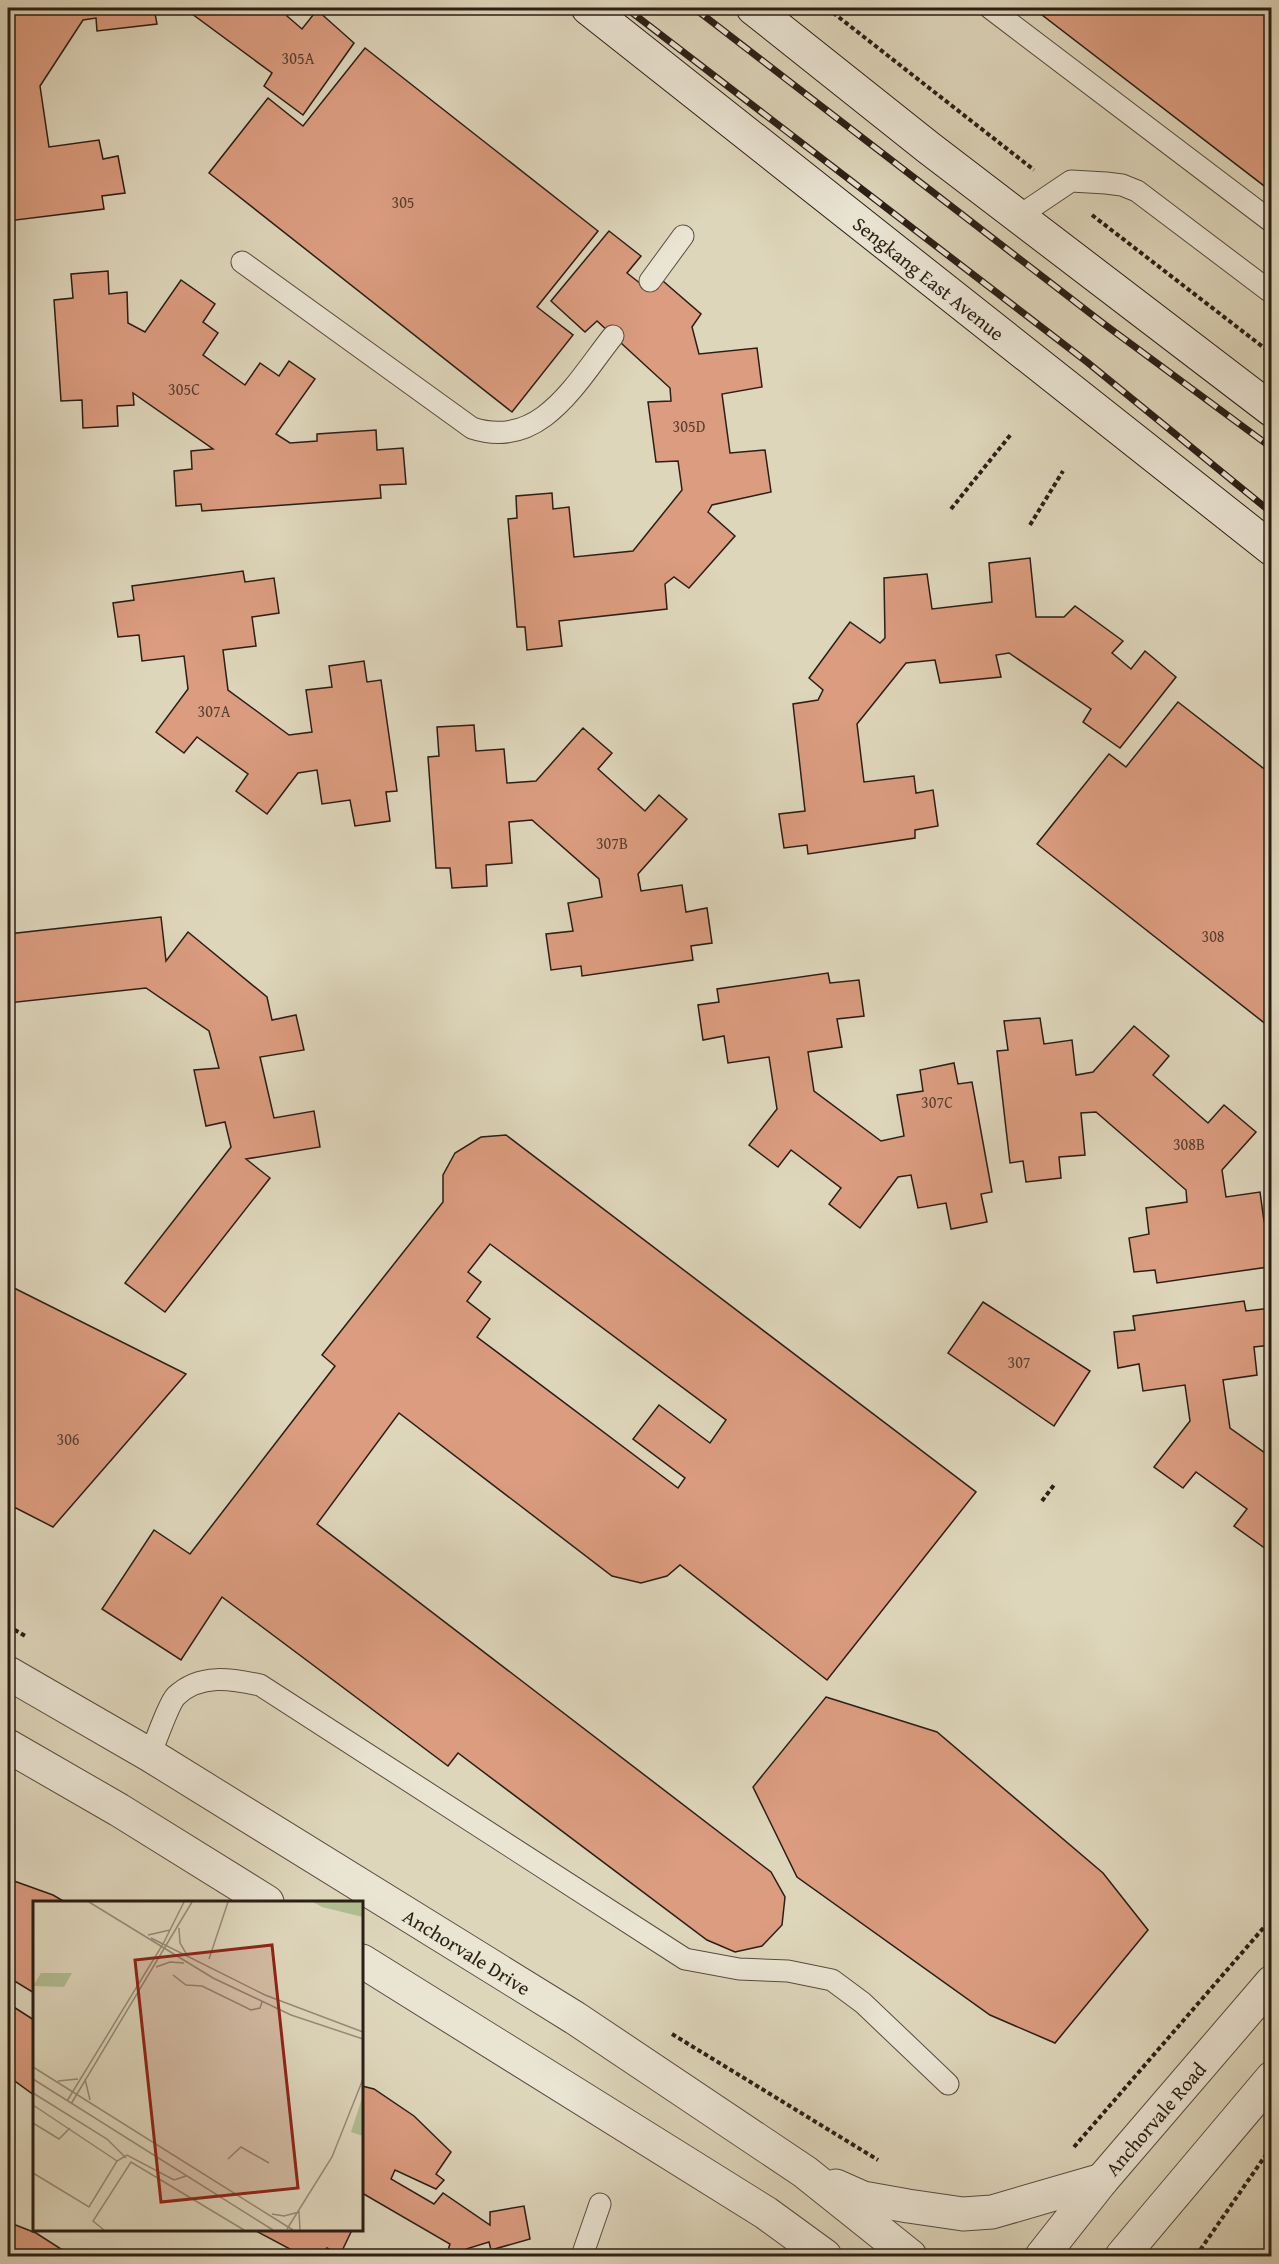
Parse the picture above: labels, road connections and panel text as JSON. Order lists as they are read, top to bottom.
{
  "streets": {
    "street": ["Sengkang East Avenue", "Anchorvale Drive", "Anchorvale Road"]
  },
  "house_numbers": [
    "305A",
    "305",
    "305C",
    "305D",
    "307A",
    "307B",
    "308",
    "307C",
    "308B",
    "307",
    "306"
  ]
}
